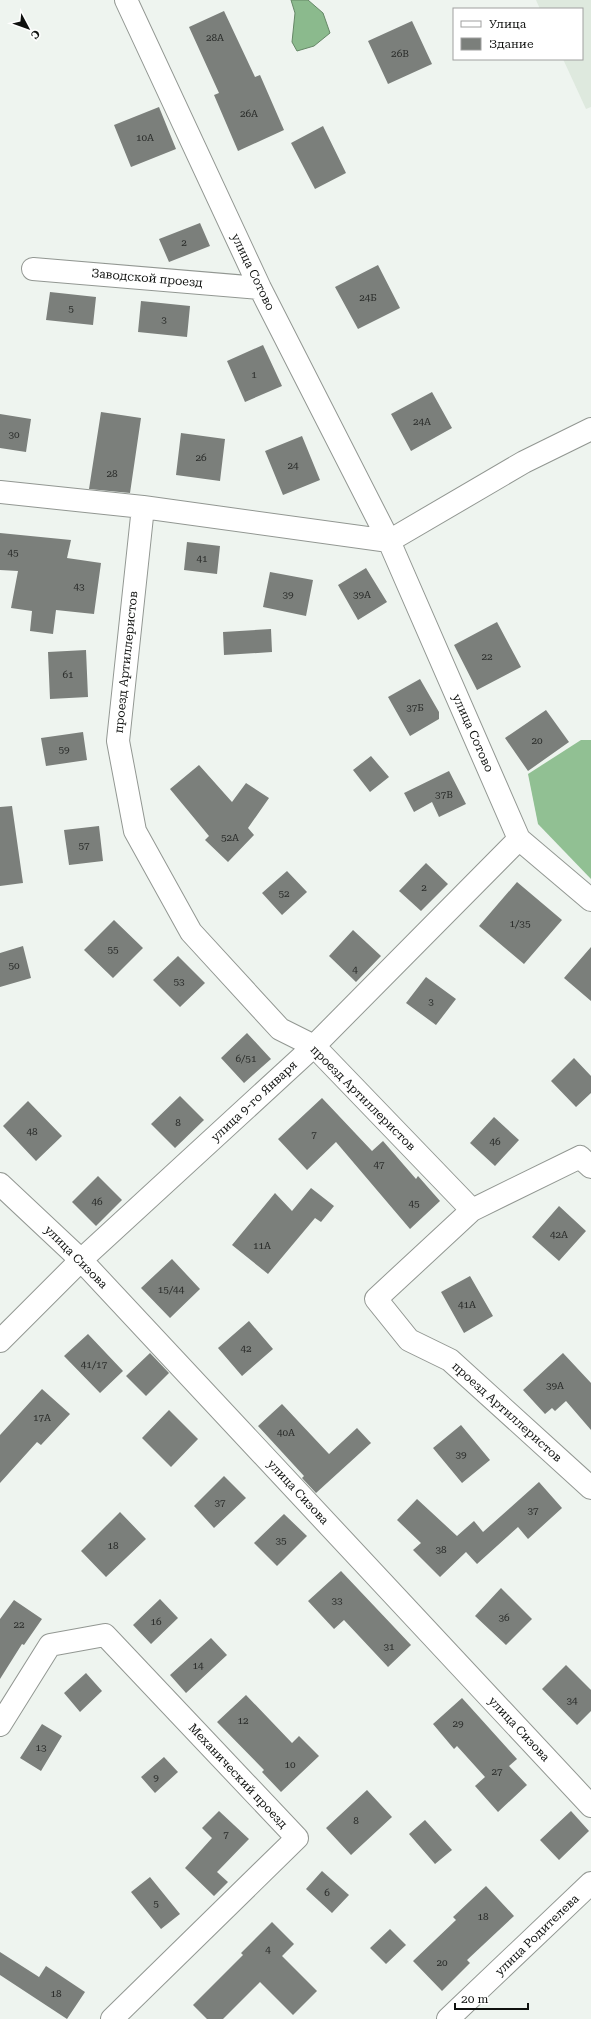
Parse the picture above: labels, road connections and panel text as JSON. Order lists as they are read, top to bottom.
{
  "streets": {
    "street": [
      "улица Сотово",
      "Заводской проезд",
      "проезд Артиллеристов",
      "улица 9-го Января",
      "улица Сизова",
      "Механический проезд",
      "улица Родителева"
    ]
  },
  "crossings": [
    ["улица Сотово", "Заводской проезд"],
    ["улица Сотово", "улица 9-го Января"],
    ["проезд Артиллеристов", "улица 9-го Января"],
    ["улица 9-го Января", "улица Сизова"]
  ],
  "house_numbers": [
    "28А",
    "26В",
    "26А",
    "10А",
    "2",
    "24Б",
    "5",
    "3",
    "1",
    "24А",
    "30",
    "26",
    "24",
    "28",
    "45",
    "41",
    "43",
    "39",
    "39А",
    "22",
    "61",
    "37Б",
    "20",
    "59",
    "37В",
    "52А",
    "57",
    "2",
    "52",
    "1/35",
    "55",
    "50",
    "4",
    "53",
    "3",
    "6/51",
    "8",
    "48",
    "7",
    "46",
    "47",
    "46",
    "45",
    "42А",
    "11А",
    "15/44",
    "41А",
    "42",
    "41/17",
    "39А",
    "17А",
    "40А",
    "39",
    "37",
    "37",
    "35",
    "18",
    "38",
    "33",
    "36",
    "16",
    "22",
    "31",
    "14",
    "34",
    "12",
    "29",
    "13",
    "10",
    "27",
    "9",
    "8",
    "7",
    "6",
    "5",
    "18",
    "4",
    "20",
    "18"
  ],
  "legend": ["Улица", "Здание"],
  "scale_bar": "20 m",
  "north": "bottom right"
}
